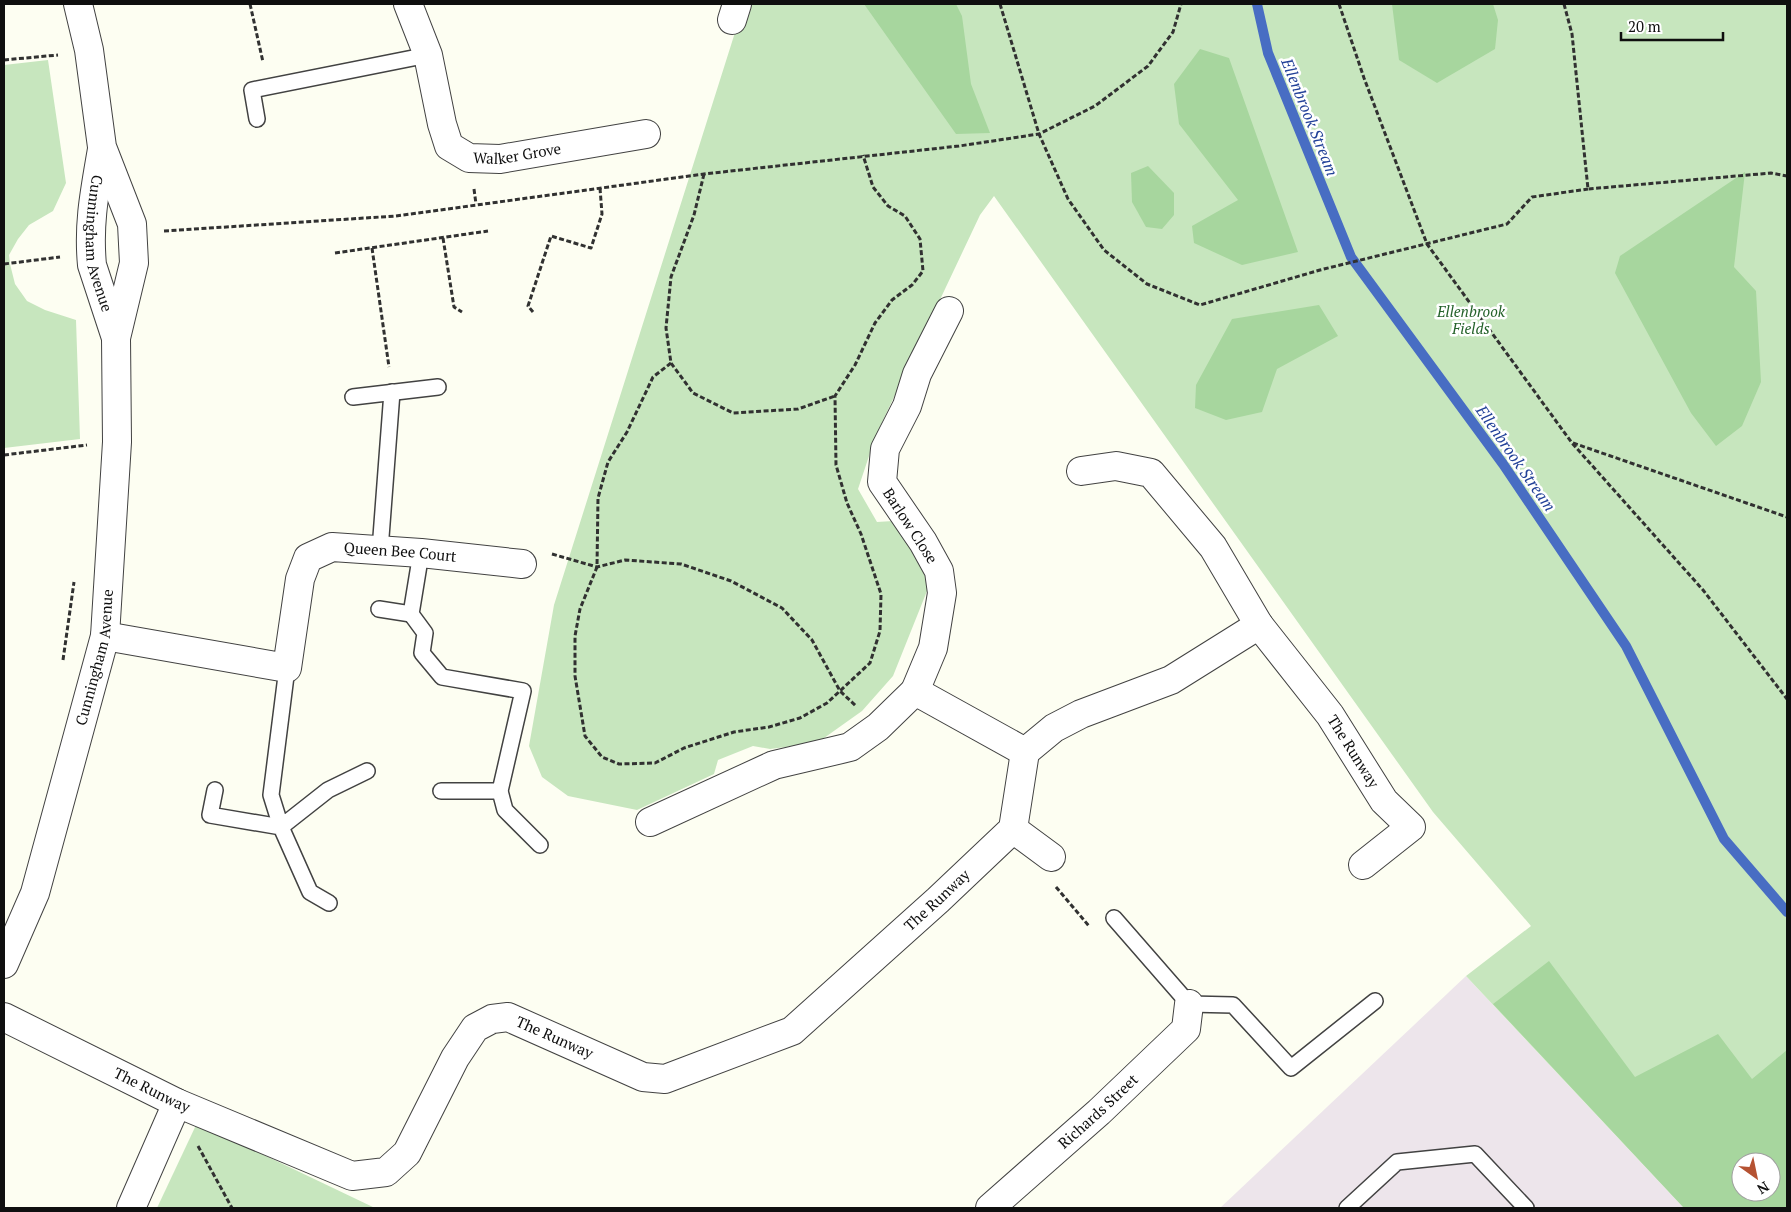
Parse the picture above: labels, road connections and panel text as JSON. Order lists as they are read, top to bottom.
{
  "streets": {
    "street": [
      "Walker Grove",
      "Cunningham Avenue",
      "Barlow Close",
      "Queen Bee Court",
      "The Runway",
      "Richards Street"
    ]
  },
  "water": ["Ellenbrook Stream"],
  "parks": ["Ellenbrook Fields"],
  "scale_bar": "20 m",
  "north": "bottom right"
}
